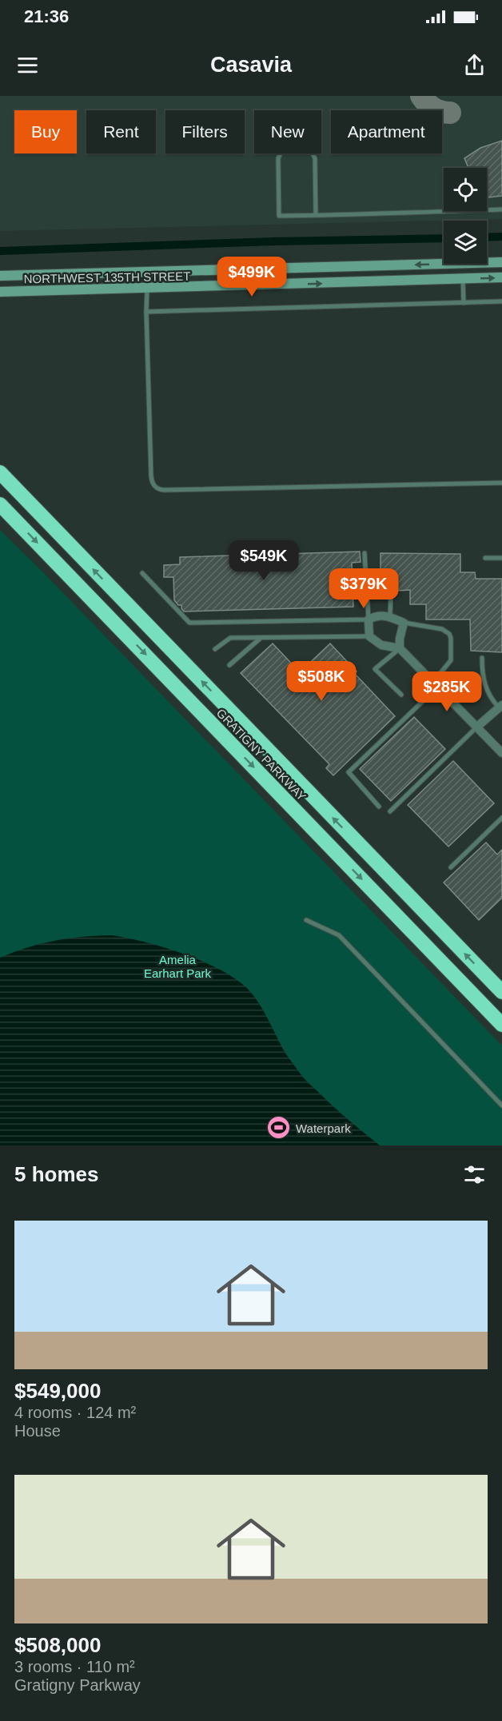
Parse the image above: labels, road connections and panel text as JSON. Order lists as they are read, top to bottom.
{
  "streets": {
    "highway": ["GRATIGNY PARKWAY"],
    "main road": ["NORTHWEST 135TH STREET"]
  },
  "parks": ["Amelia Earhart Park"],
  "places": {
    "sports": ["Waterpark"]
  },
  "page": {
    "status": "21:36",
    "header": "Casavia",
    "chip": [
      "Buy",
      "Rent",
      "Filters",
      "New",
      "Apartment"
    ],
    "price": [
      "$499K",
      "$549K",
      "$379K",
      "$508K",
      "$285K"
    ],
    "heading": "5 homes",
    "list": [
      {
        "name": "$549,000",
        "note": "4 rooms · 124 m² · House"
      },
      {
        "name": "$508,000",
        "note": "3 rooms · 110 m² · Gratigny Parkway"
      }
    ]
  }
}
